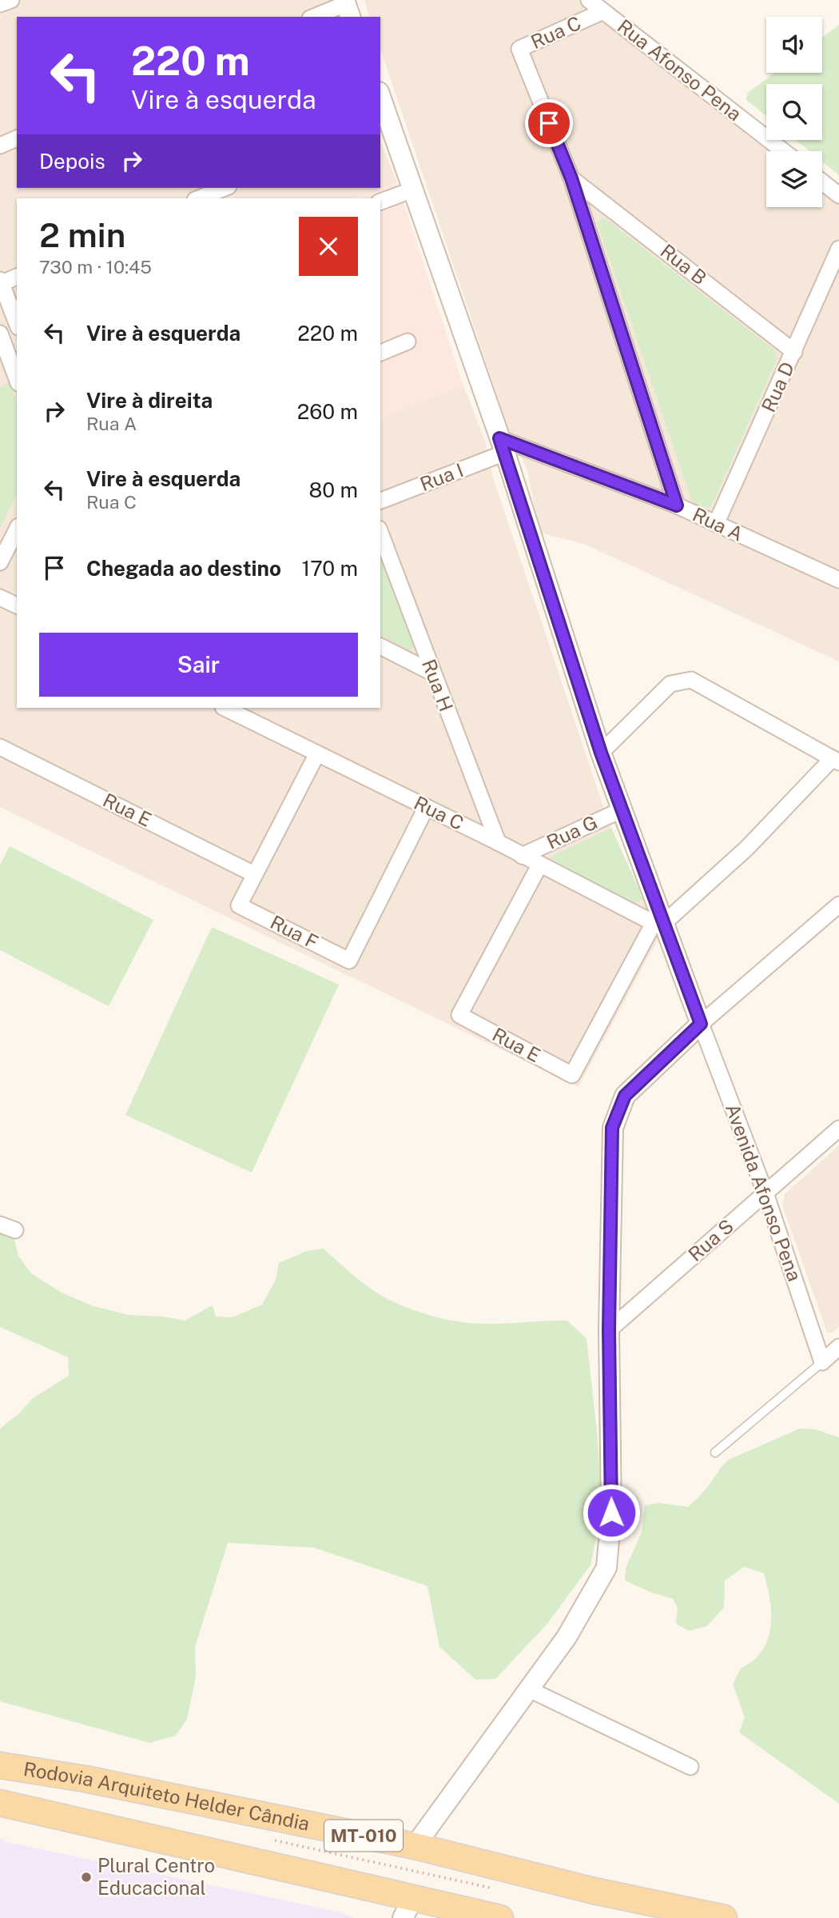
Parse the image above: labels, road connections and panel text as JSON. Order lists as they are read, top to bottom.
{
  "streets": {
    "main road": ["Rodovia Arquiteto Helder Cândia", "MT-010"],
    "street": [
      "Rua C",
      "Rua Afonso Pena",
      "Rua B",
      "Rua D",
      "Rua I",
      "Rua A",
      "Rua H",
      "Rua E",
      "Rua G",
      "Rua F",
      "Avenida Afonso Pena",
      "Rua S"
    ]
  },
  "crossings": [
    ["Rua C", "Rua Afonso Pena"],
    ["Rua C", "Rua B"],
    ["Rua C", "Rua A"],
    ["Rua C", "Rua H"],
    ["Rua C", "Rua E"],
    ["Rua C", "Rua G"],
    ["Rua C", "Rua F"],
    ["Rua B", "Rua D"],
    ["Rua D", "Rua A"],
    ["Rua I", "Rua A"],
    ["Rua E", "Rua F"],
    ["Avenida Afonso Pena", "Rua S"]
  ],
  "places": ["Plural Centro Educacional"],
  "page": {
    "turn": ["220 m", "Vire à esquerda"],
    "then": "Depois",
    "heading": ["2 min", "730 m · 10:45"],
    "list": [
      {
        "name": "Vire à esquerda",
        "value": "220 m"
      },
      {
        "name": "Vire à direita",
        "note": "Rua A",
        "value": "260 m"
      },
      {
        "name": "Vire à esquerda",
        "note": "Rua C",
        "value": "80 m"
      },
      {
        "name": "Chegada ao destino",
        "value": "170 m"
      }
    ],
    "buttons": "Sair"
  }
}
